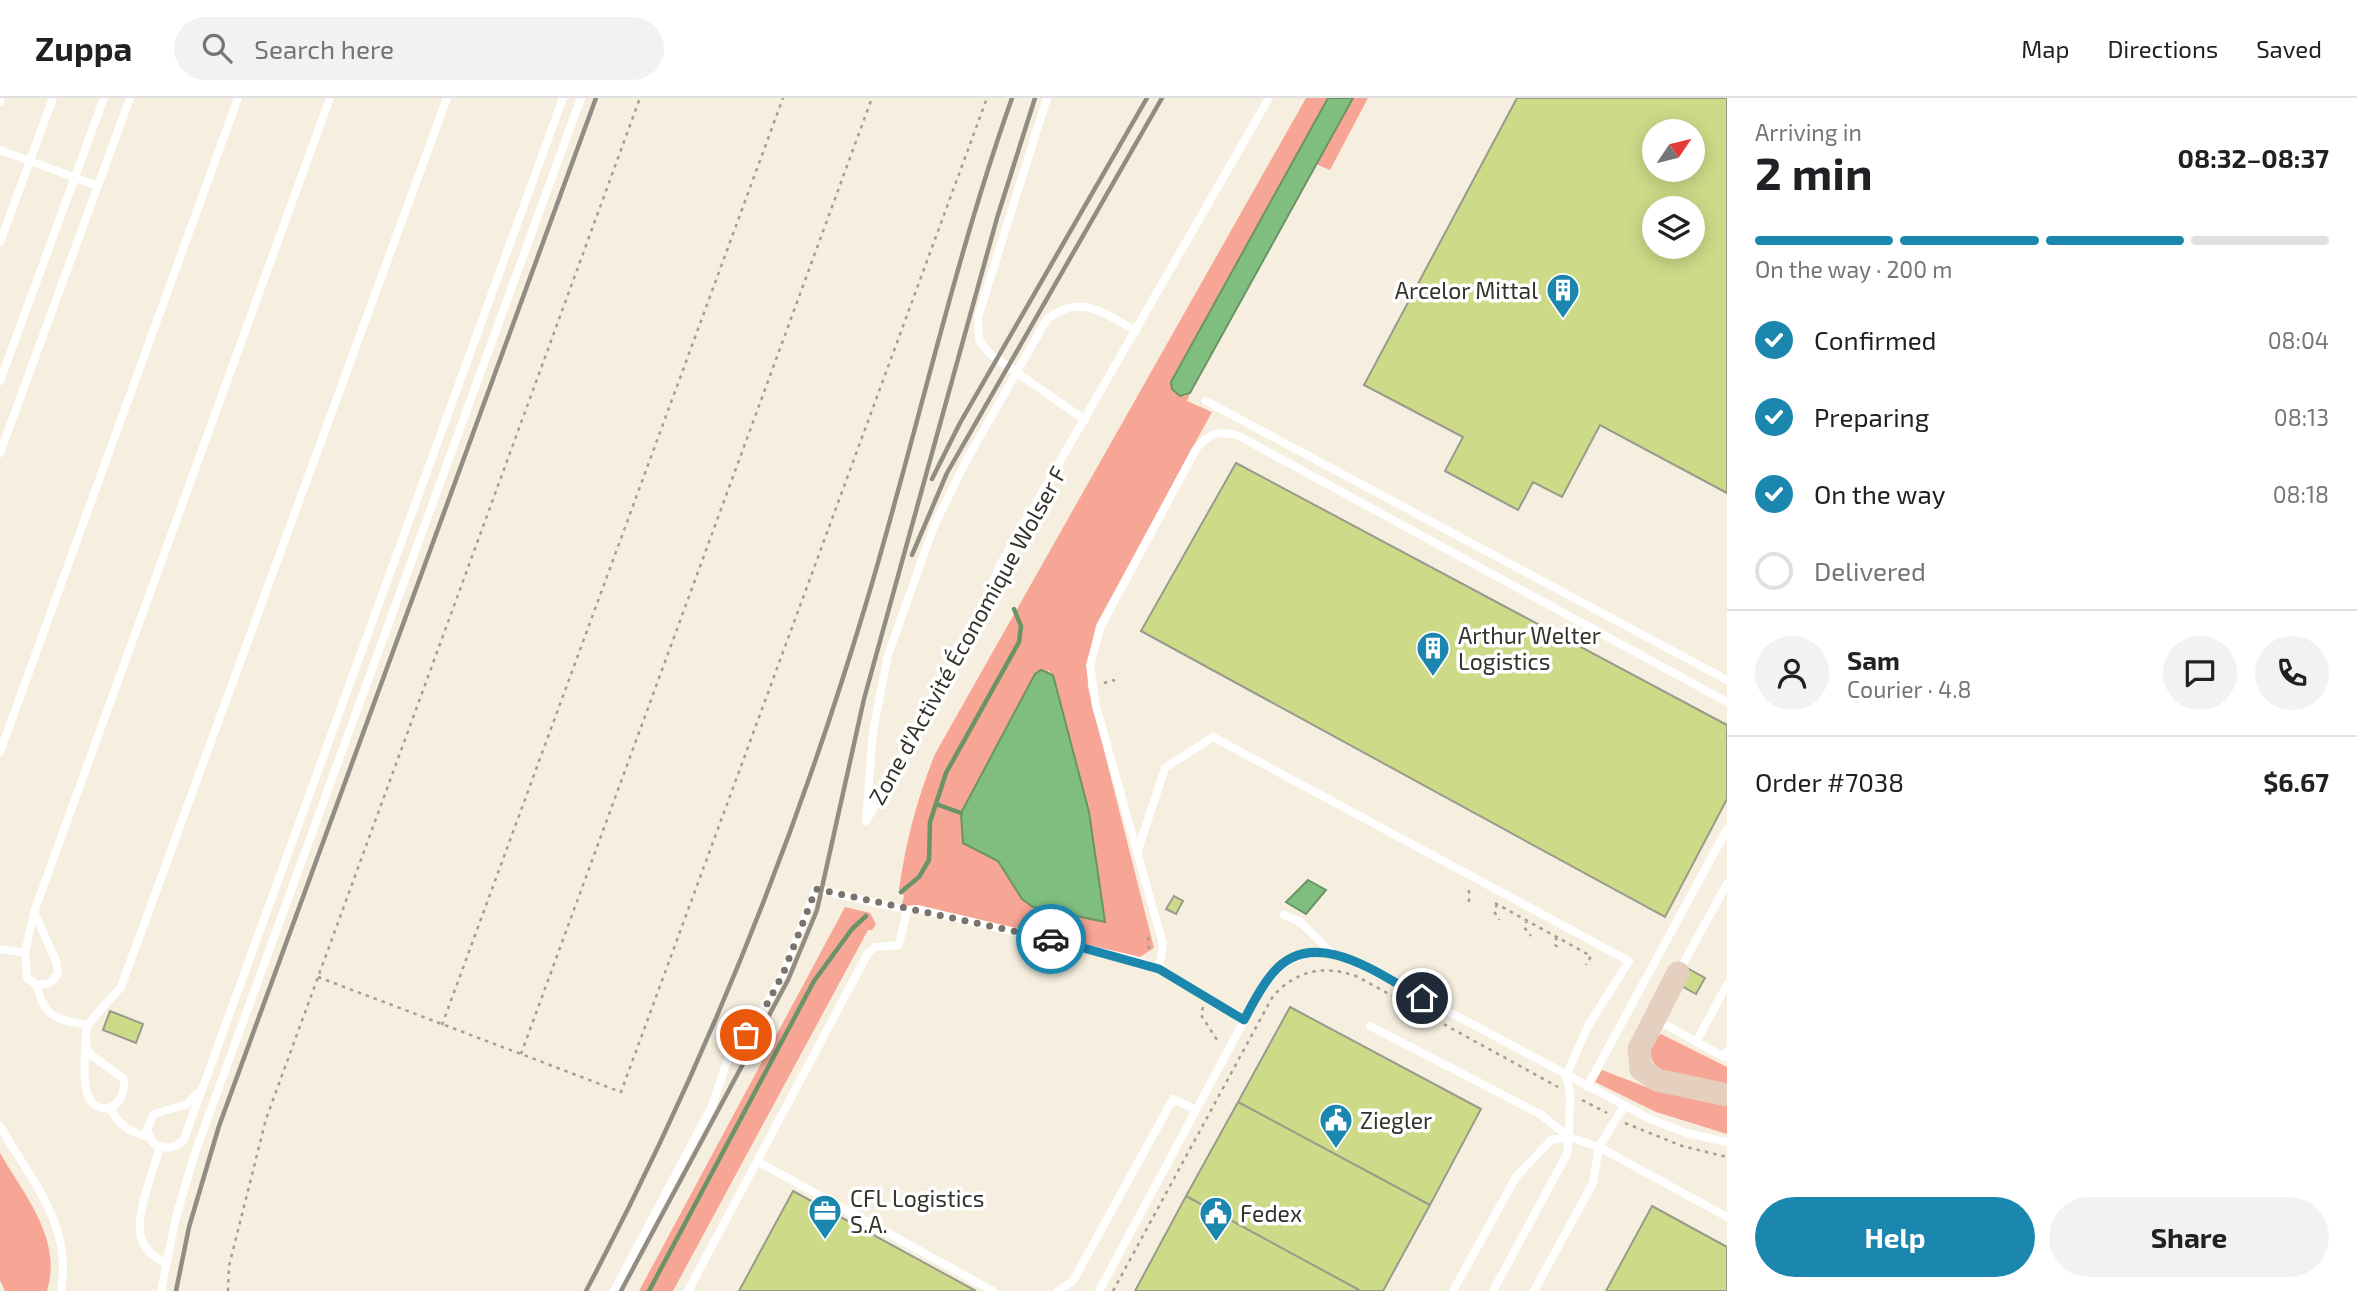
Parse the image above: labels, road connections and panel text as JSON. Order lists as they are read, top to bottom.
{
  "streets": {
    "lane": ["Zone d'Activité Économique Wolser F"]
  },
  "places": {
    "building": ["Arcelor Mittal", "Arthur Welter Logistics"],
    "public building": ["Ziegler", "Fedex"],
    "office": ["CFL Logistics S.A."]
  },
  "north": "top right",
  "page": {
    "header": "Zuppa",
    "search": "Search here",
    "nav": ["Map", "Directions", "Saved"],
    "heading": ["2 min", "Arriving in", "08:32–08:37"],
    "panel": [
      "Sam",
      "Courier · 4.8",
      "Order #7038",
      "$6.67"
    ],
    "bar": "On the way · 200 m",
    "list": [
      ["Confirmed", "08:04"],
      ["Preparing", "08:13"],
      ["On the way", "08:18"],
      "Delivered"
    ],
    "buttons": ["Help", "Share"]
  }
}
